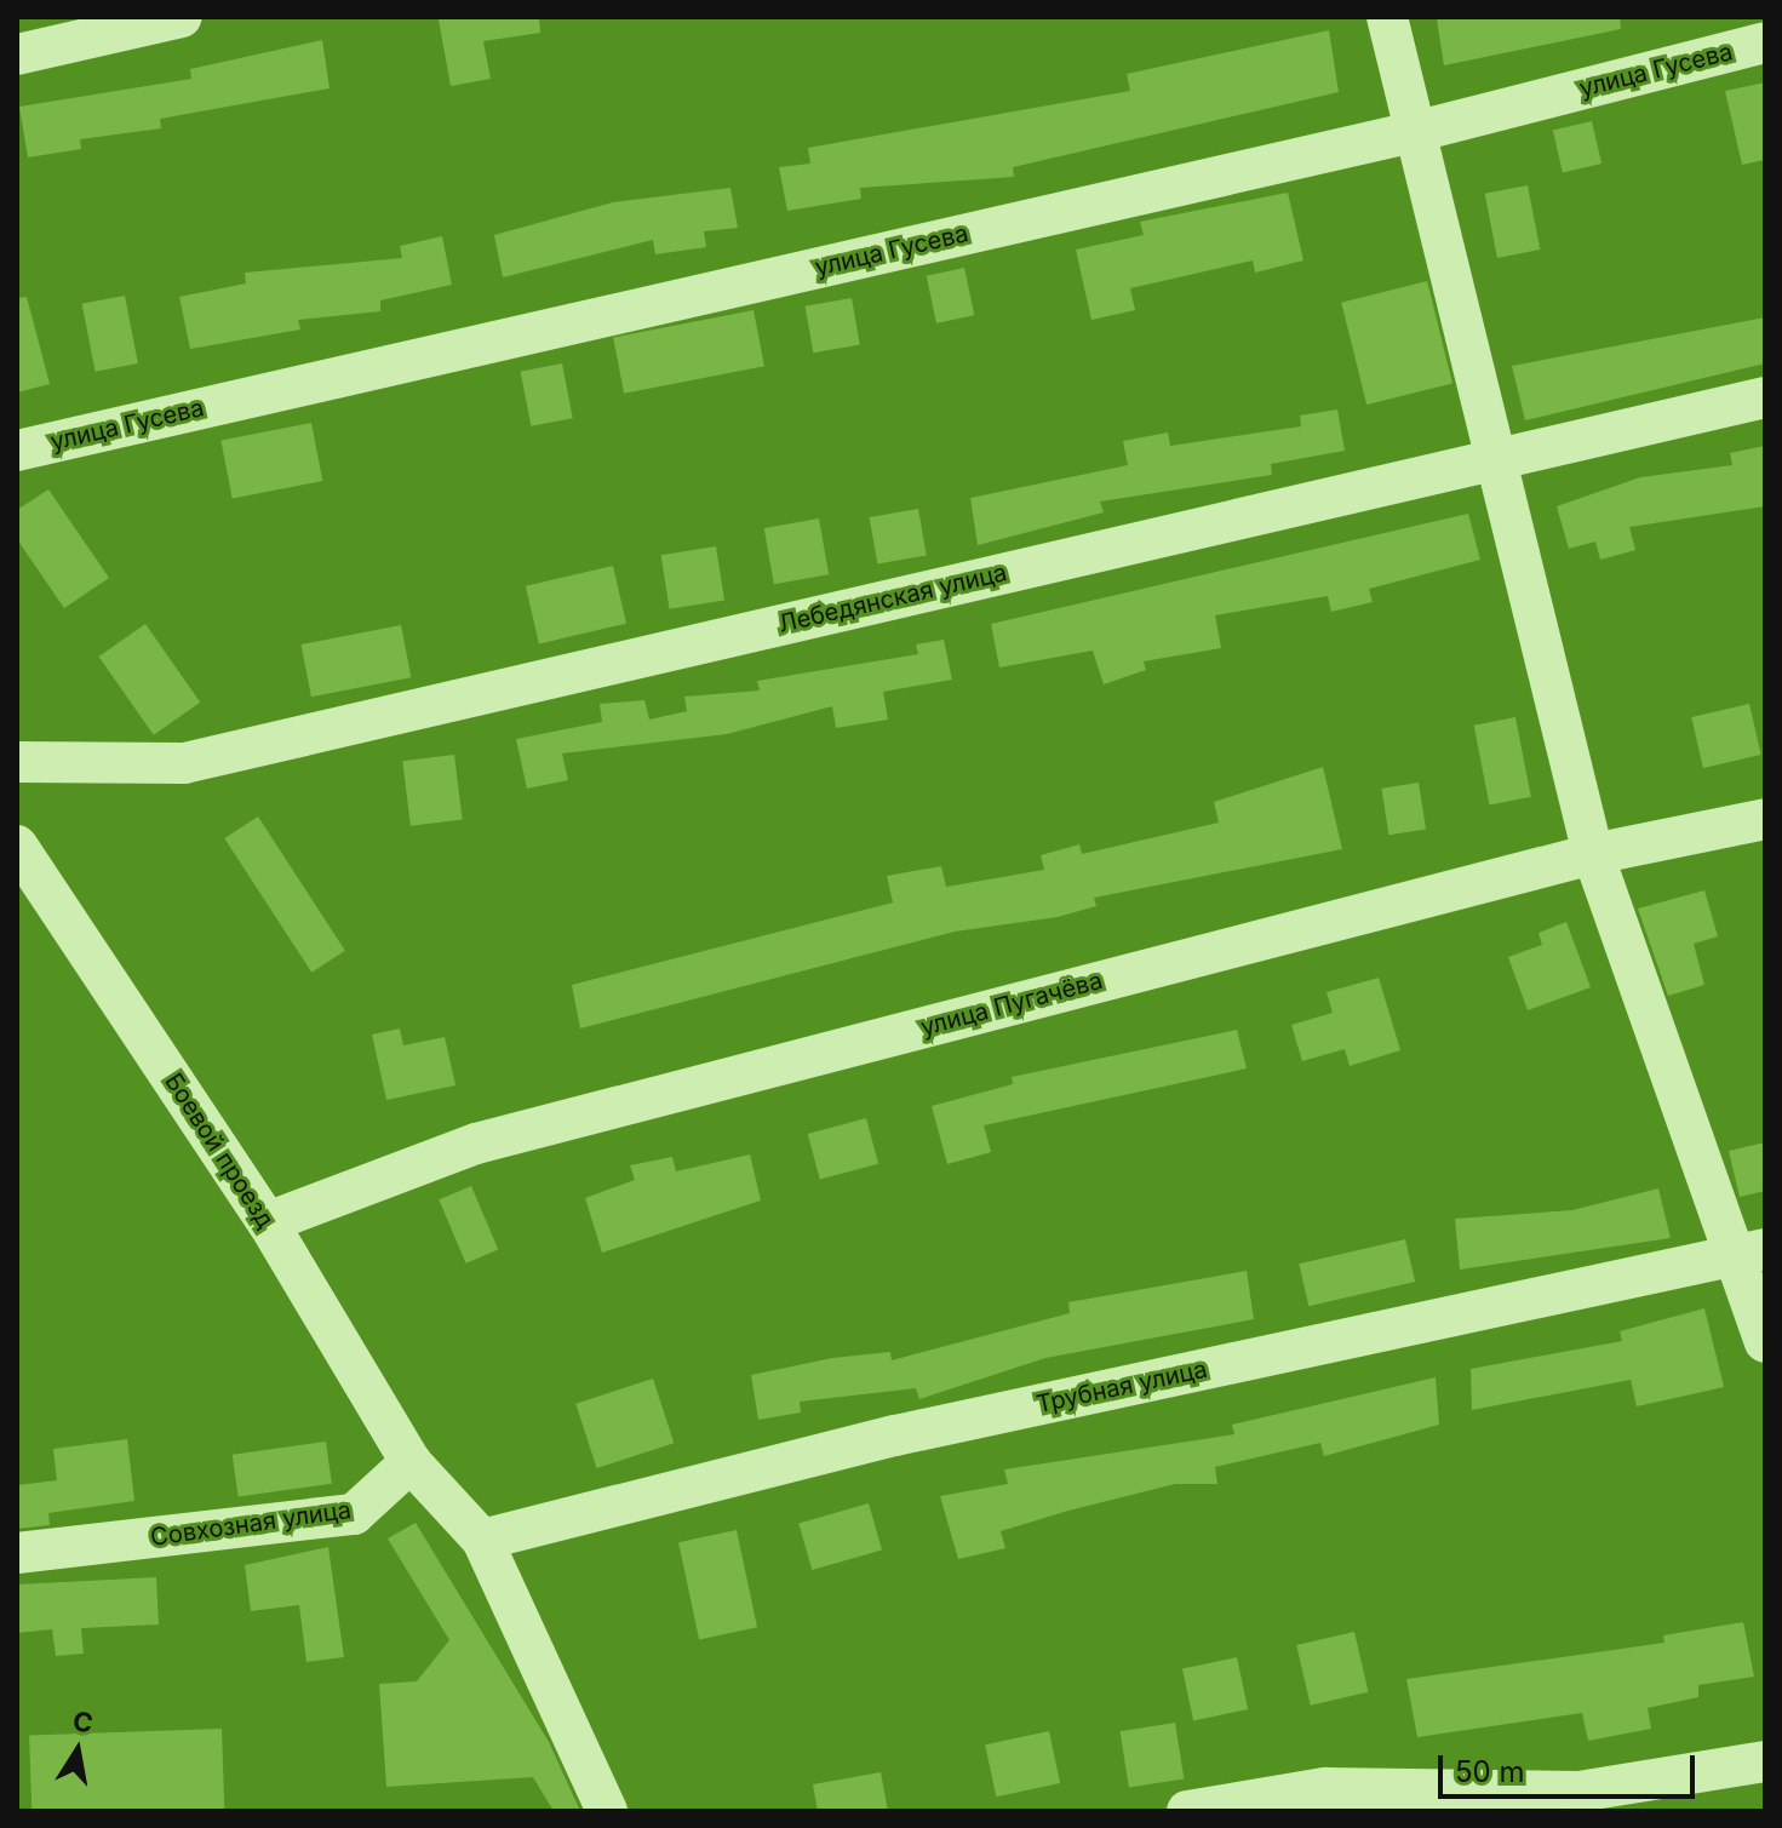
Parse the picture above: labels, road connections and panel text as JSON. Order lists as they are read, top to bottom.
{
  "streets": {
    "street": [
      "улица Гусева",
      "Лебедянская улица",
      "улица Пугачёва",
      "Боевой проезд",
      "Трубная улица",
      "Совхозная улица"
    ]
  },
  "crossings": [
    ["улица Пугачёва", "Боевой проезд"],
    ["Боевой проезд", "Совхозная улица"]
  ],
  "scale_bar": "50 m",
  "north": "top"
}
